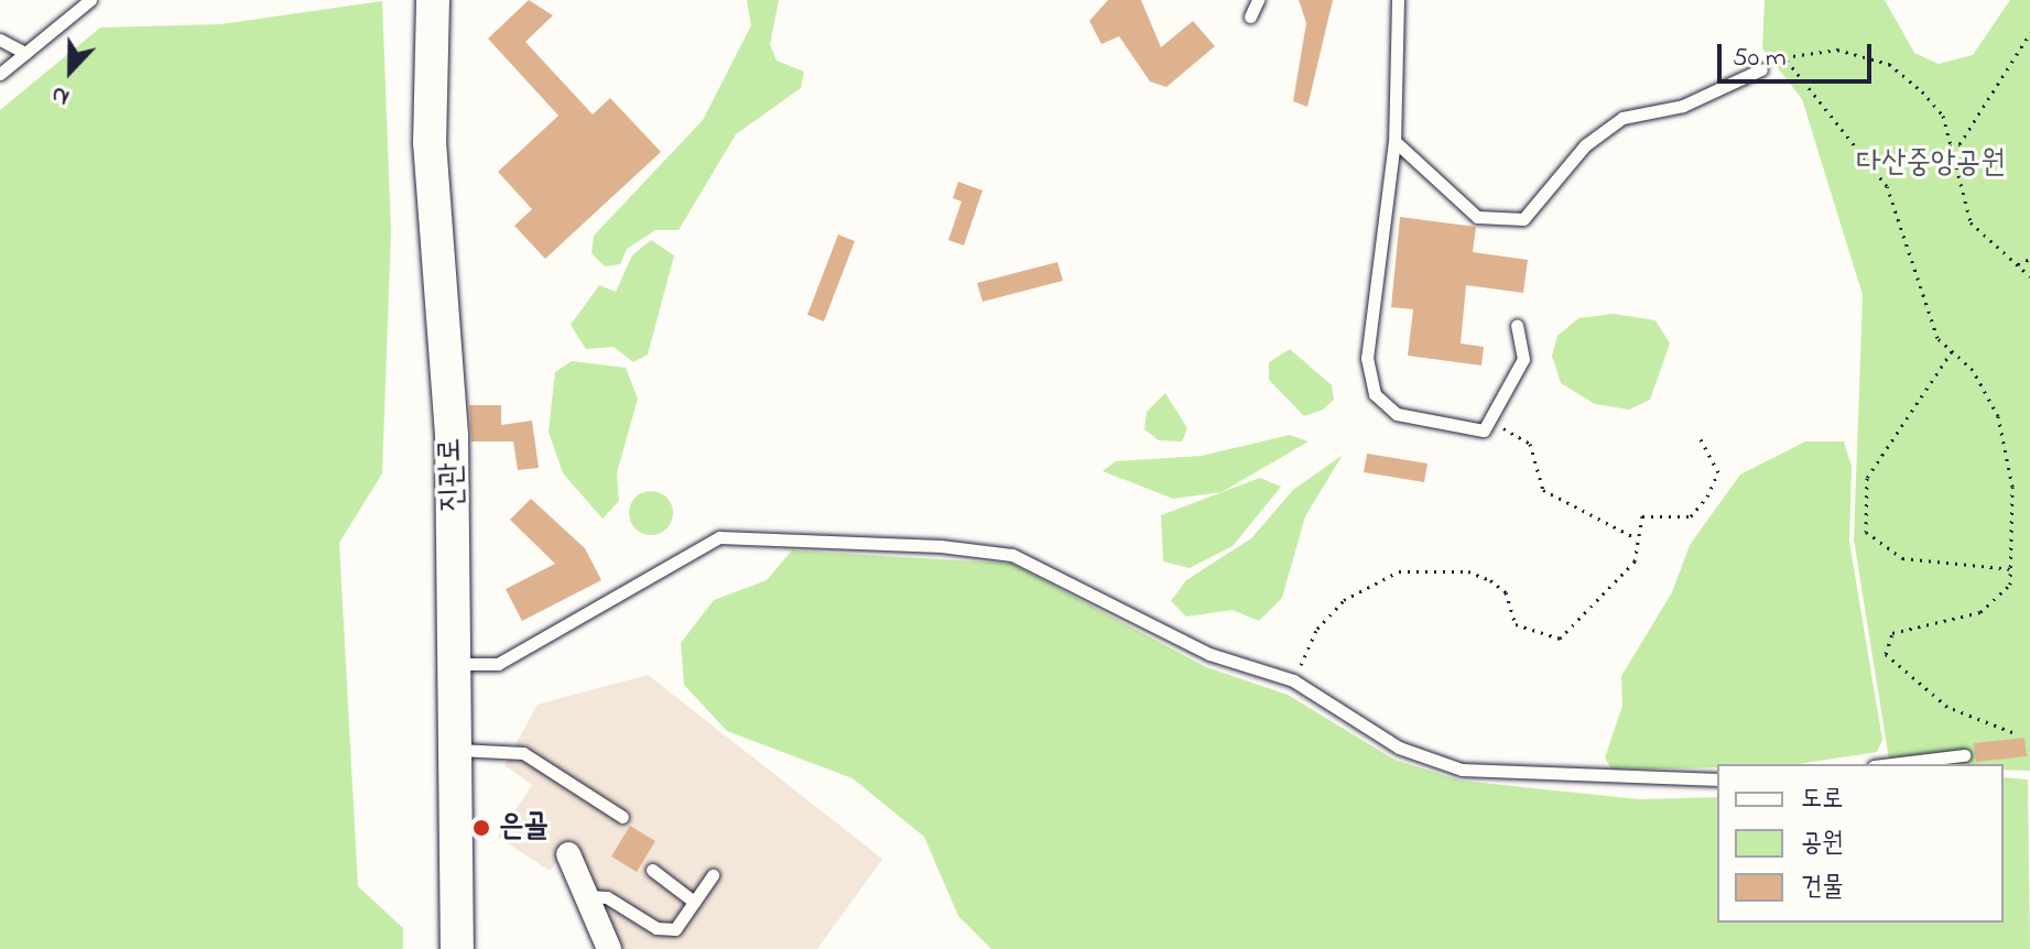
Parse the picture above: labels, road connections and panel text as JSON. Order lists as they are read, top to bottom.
{
  "streets": {
    "main road": ["진관로"]
  },
  "parks": ["다산중앙공원"],
  "places": ["은골"],
  "legend": ["도로", "공원", "건물"],
  "scale_bar": "50 m",
  "north": "bottom"
}
